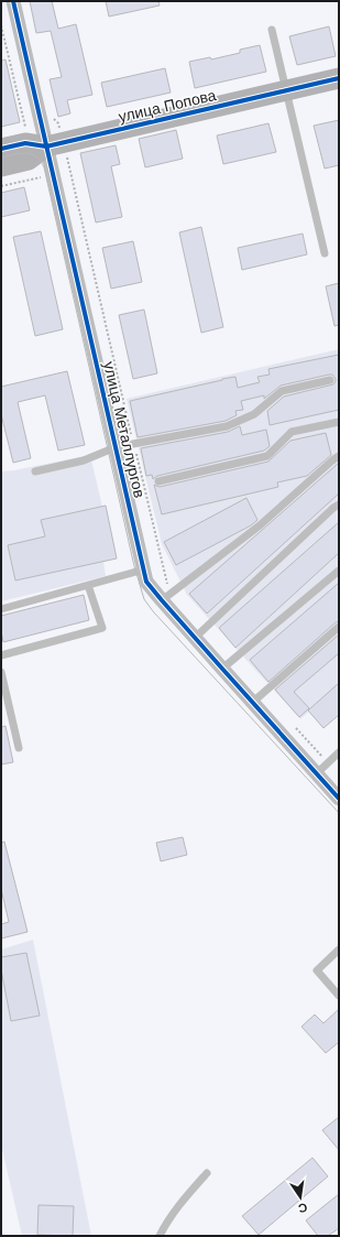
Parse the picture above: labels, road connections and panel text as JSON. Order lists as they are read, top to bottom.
{
  "streets": {
    "street": ["улица Попова", "улица Металлургов"]
  },
  "crossings": [
    ["улица Попова", "улица Металлургов"]
  ],
  "north": "bottom"
}
